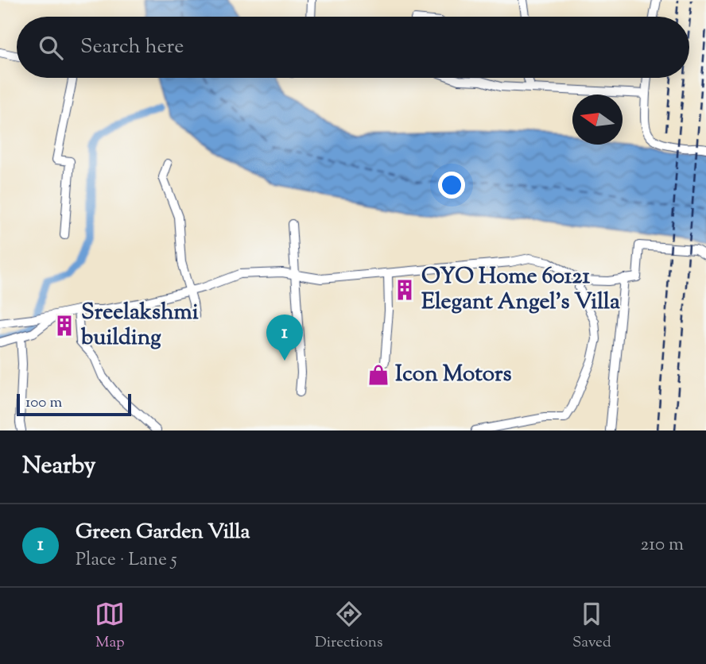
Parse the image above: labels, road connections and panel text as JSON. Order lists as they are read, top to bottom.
{
  "places": {
    "building": ["OYO Home 60121 Elegant Angel's Villa", "Sreelakshmi building"],
    "shop": ["Icon Motors"]
  },
  "scale_bar": "100 m",
  "north": "left",
  "page": {
    "search": "Search here",
    "pins": "1",
    "scale": "100 m",
    "heading": "Nearby",
    "list": [
      {
        "mark": "1",
        "name": "Green Garden Villa",
        "note": "Place · Lane 5",
        "value": "210 m"
      }
    ],
    "nav": ["Map", "Directions", "Saved"]
  }
}
